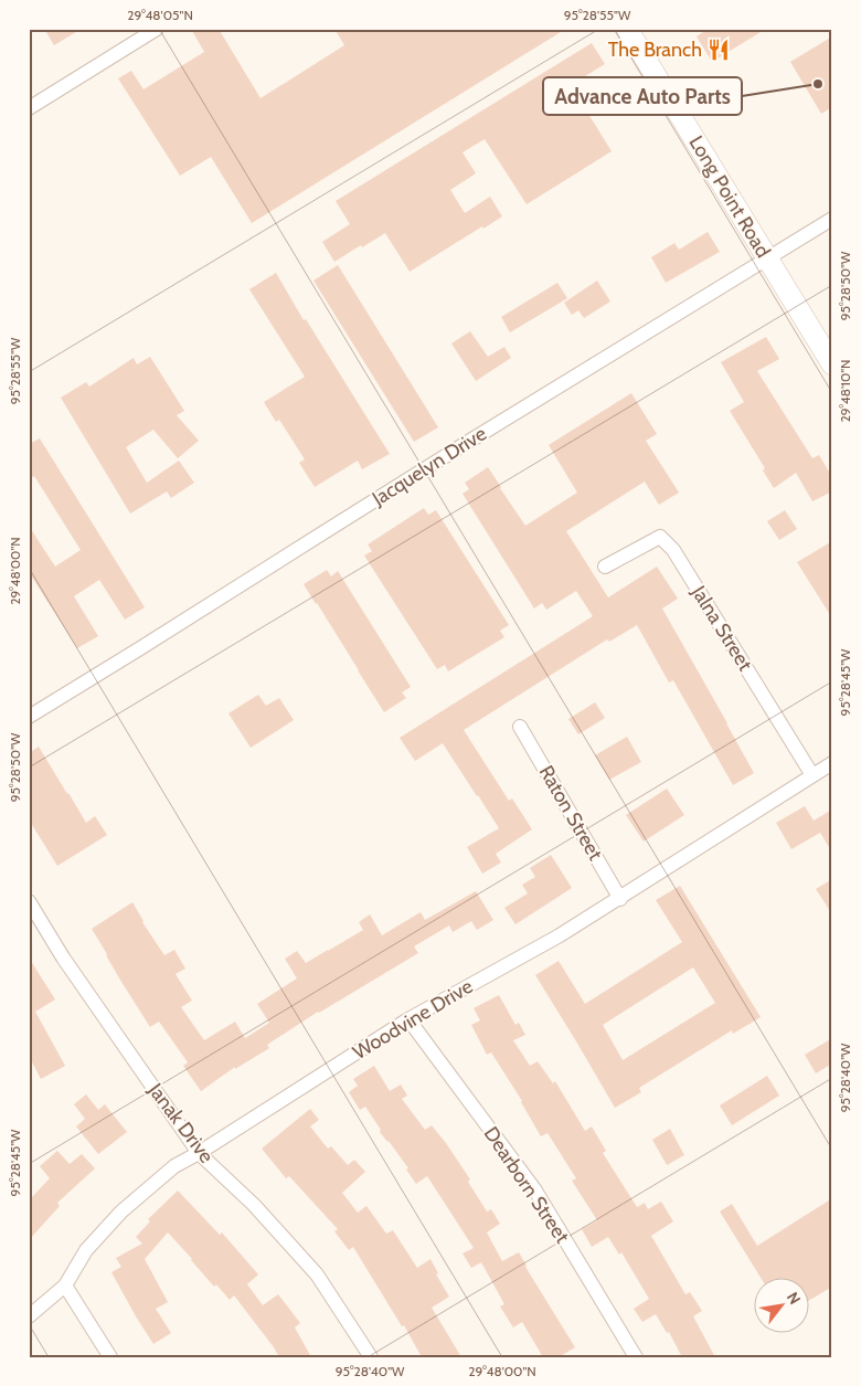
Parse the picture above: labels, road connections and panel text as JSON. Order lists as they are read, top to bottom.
{
  "streets": {
    "main road": ["Long Point Road"],
    "street": [
      "Jacquelyn Drive",
      "Jalna Street",
      "Raton Street",
      "Woodvine Drive",
      "Janak Drive",
      "Dearborn Street"
    ]
  },
  "crossings": [
    ["Long Point Road", "Jacquelyn Drive"],
    ["Jalna Street", "Woodvine Drive"],
    ["Raton Street", "Woodvine Drive"],
    ["Woodvine Drive", "Janak Drive"],
    ["Woodvine Drive", "Dearborn Street"]
  ],
  "places": {
    "restaurant": ["The Branch"],
    "other": ["Advance Auto Parts"]
  },
  "north": "top right",
  "coordinates": [
    "29°48'05\"N",
    "95°28'55\"W",
    "95°28'50\"W",
    "29°48'10\"N",
    "29°48'00\"N",
    "95°28'45\"W",
    "95°28'40\"W"
  ]
}
